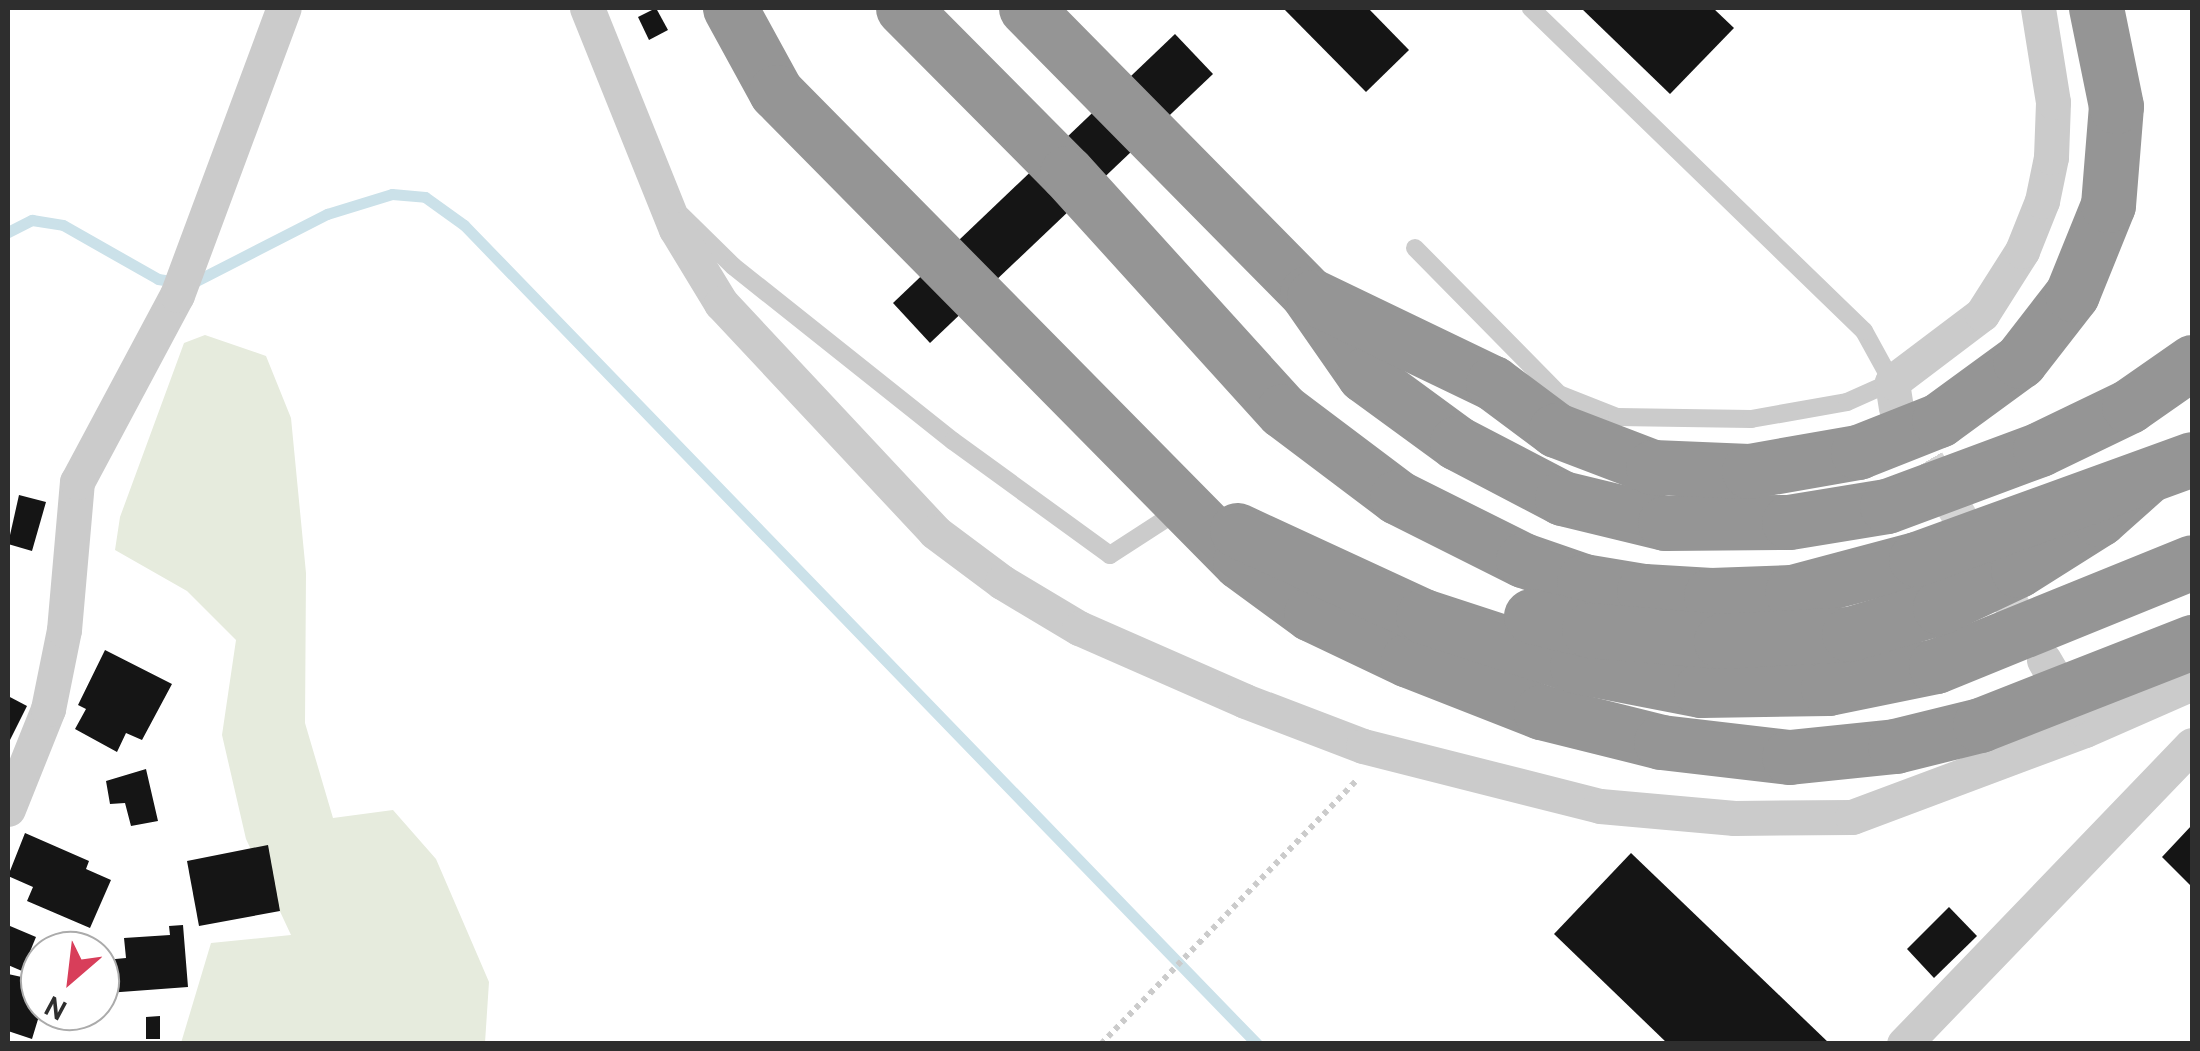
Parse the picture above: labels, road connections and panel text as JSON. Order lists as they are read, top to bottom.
{
  "north": "bottom left"
}
